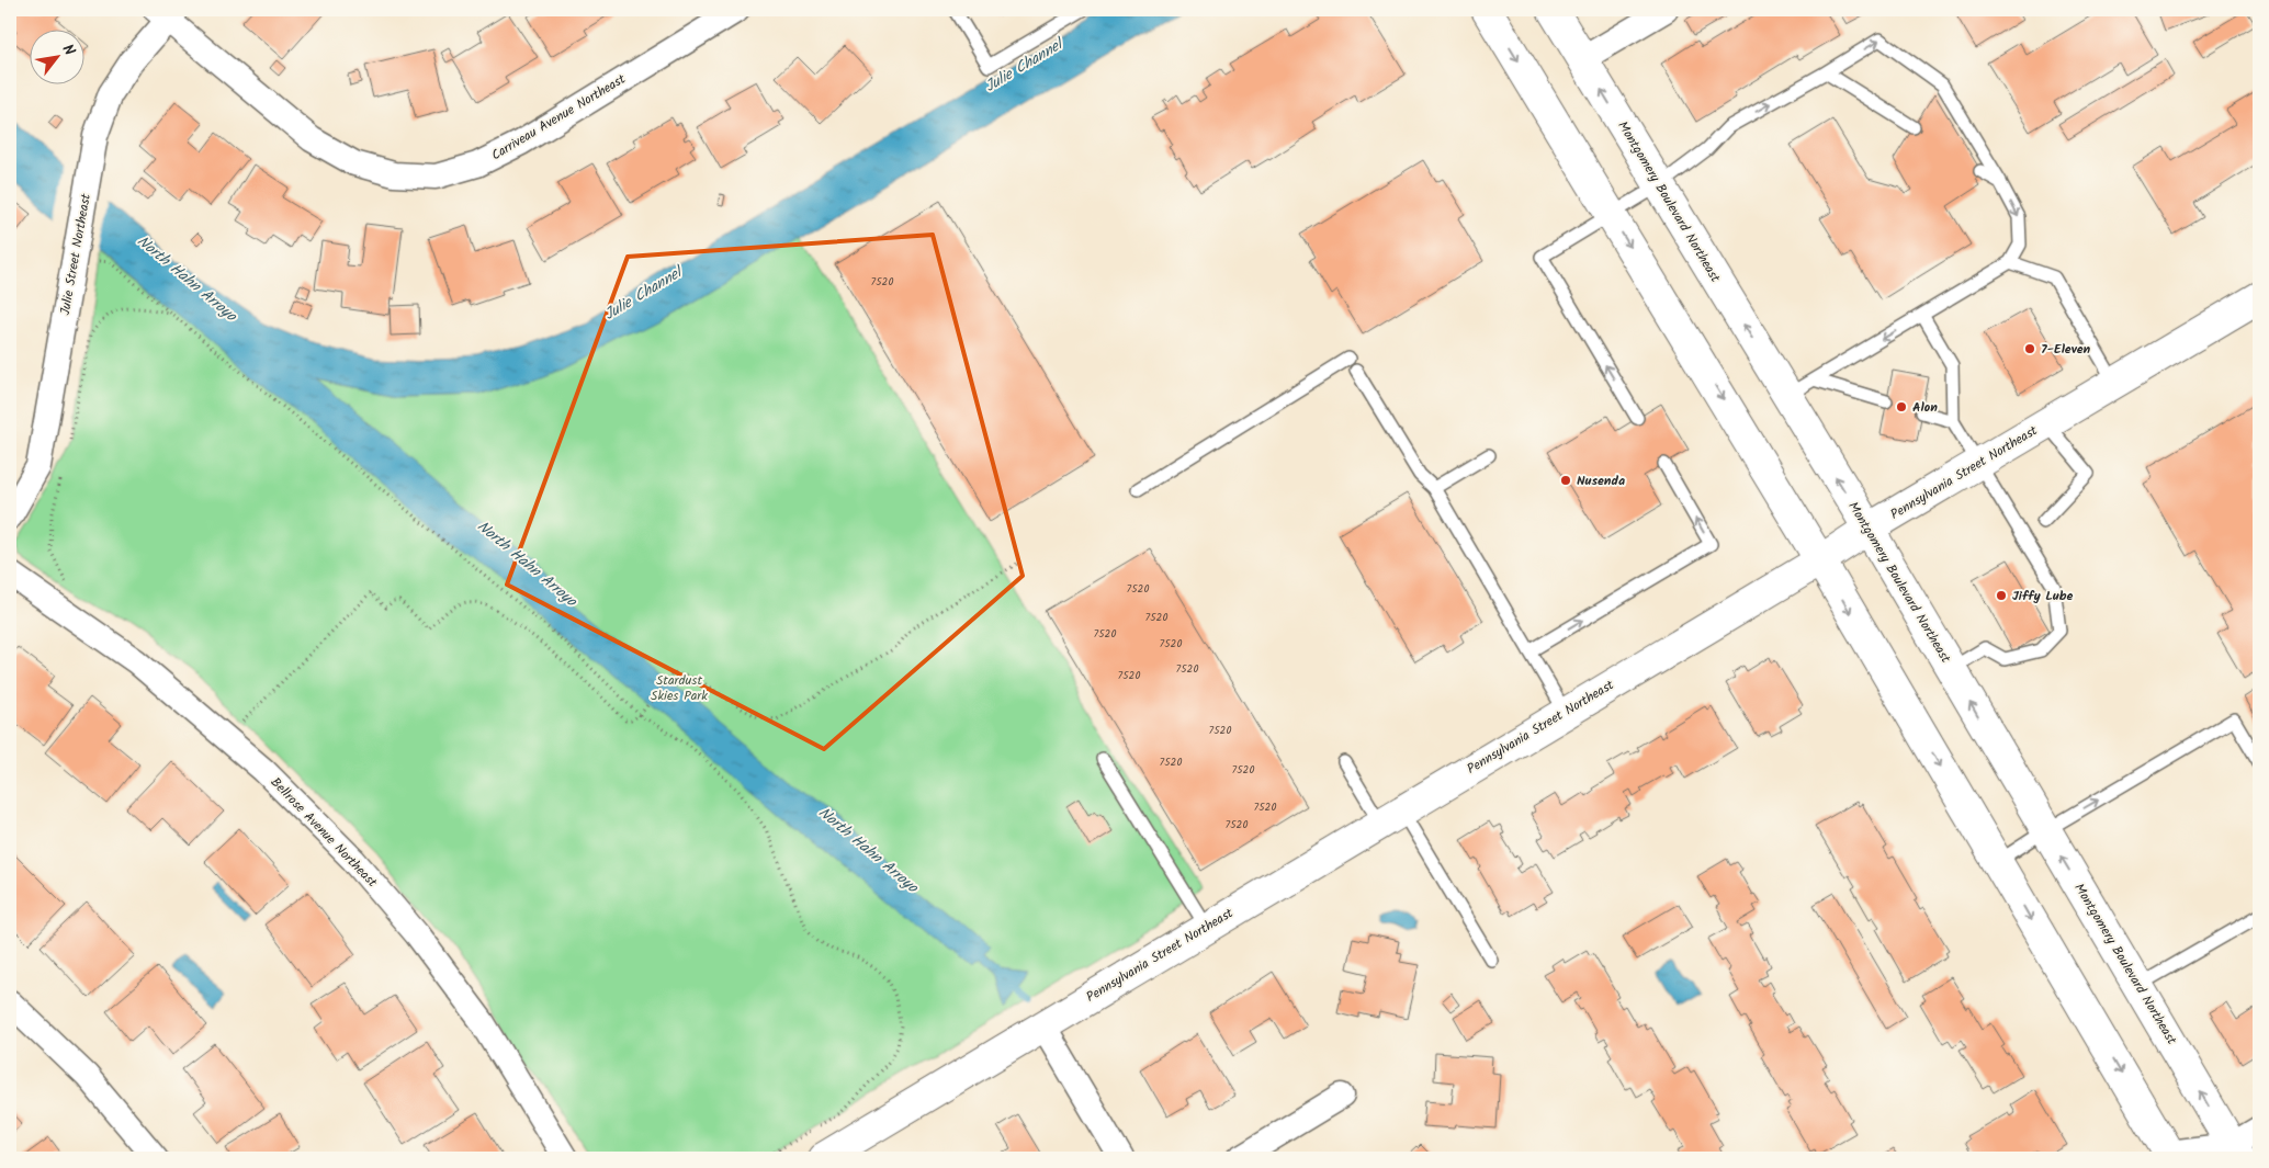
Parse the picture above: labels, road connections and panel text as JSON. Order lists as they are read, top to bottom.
{
  "streets": {
    "main road": ["Montgomery Boulevard Northeast", "Pennsylvania Street Northeast"],
    "street": ["Carriveau Avenue Northeast", "Julie Street Northeast", "Bellrose Avenue Northeast"]
  },
  "crossings": [
    ["Carriveau Avenue Northeast", "Julie Street Northeast"],
    ["Montgomery Boulevard Northeast", "Pennsylvania Street Northeast"]
  ],
  "water": ["Julie Channel", "North Hahn Arroyo"],
  "parks": ["Stardust Skies Park"],
  "places": [
    "7-Eleven",
    "Alon",
    "Nusenda",
    "Jiffy Lube"
  ],
  "house_numbers": [
    "7520",
    "7520",
    "7520",
    "7520",
    "7520",
    "7520",
    "7520",
    "7520",
    "7520",
    "7520",
    "7520",
    "7520"
  ],
  "north": "top right"
}
